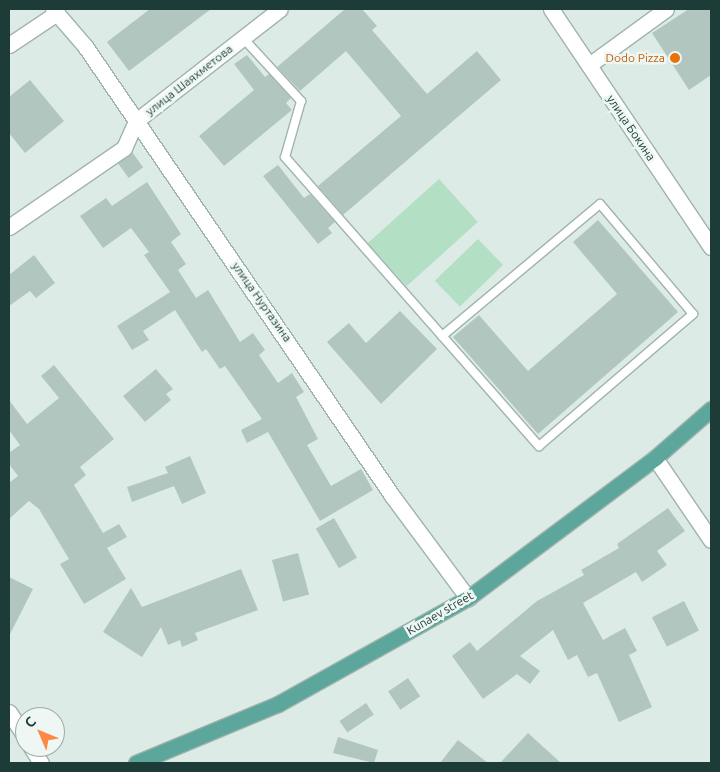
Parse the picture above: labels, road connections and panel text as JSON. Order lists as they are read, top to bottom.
{
  "streets": {
    "main road": ["Kunaev street"],
    "street": ["улица Шаяхметова", "улица Бокина", "улица Нуртазина"]
  },
  "crossings": [
    ["улица Шаяхметова", "улица Нуртазина"],
    ["улица Нуртазина", "Kunaev street"]
  ],
  "places": ["Dodo Pizza"],
  "north": "top left"
}
